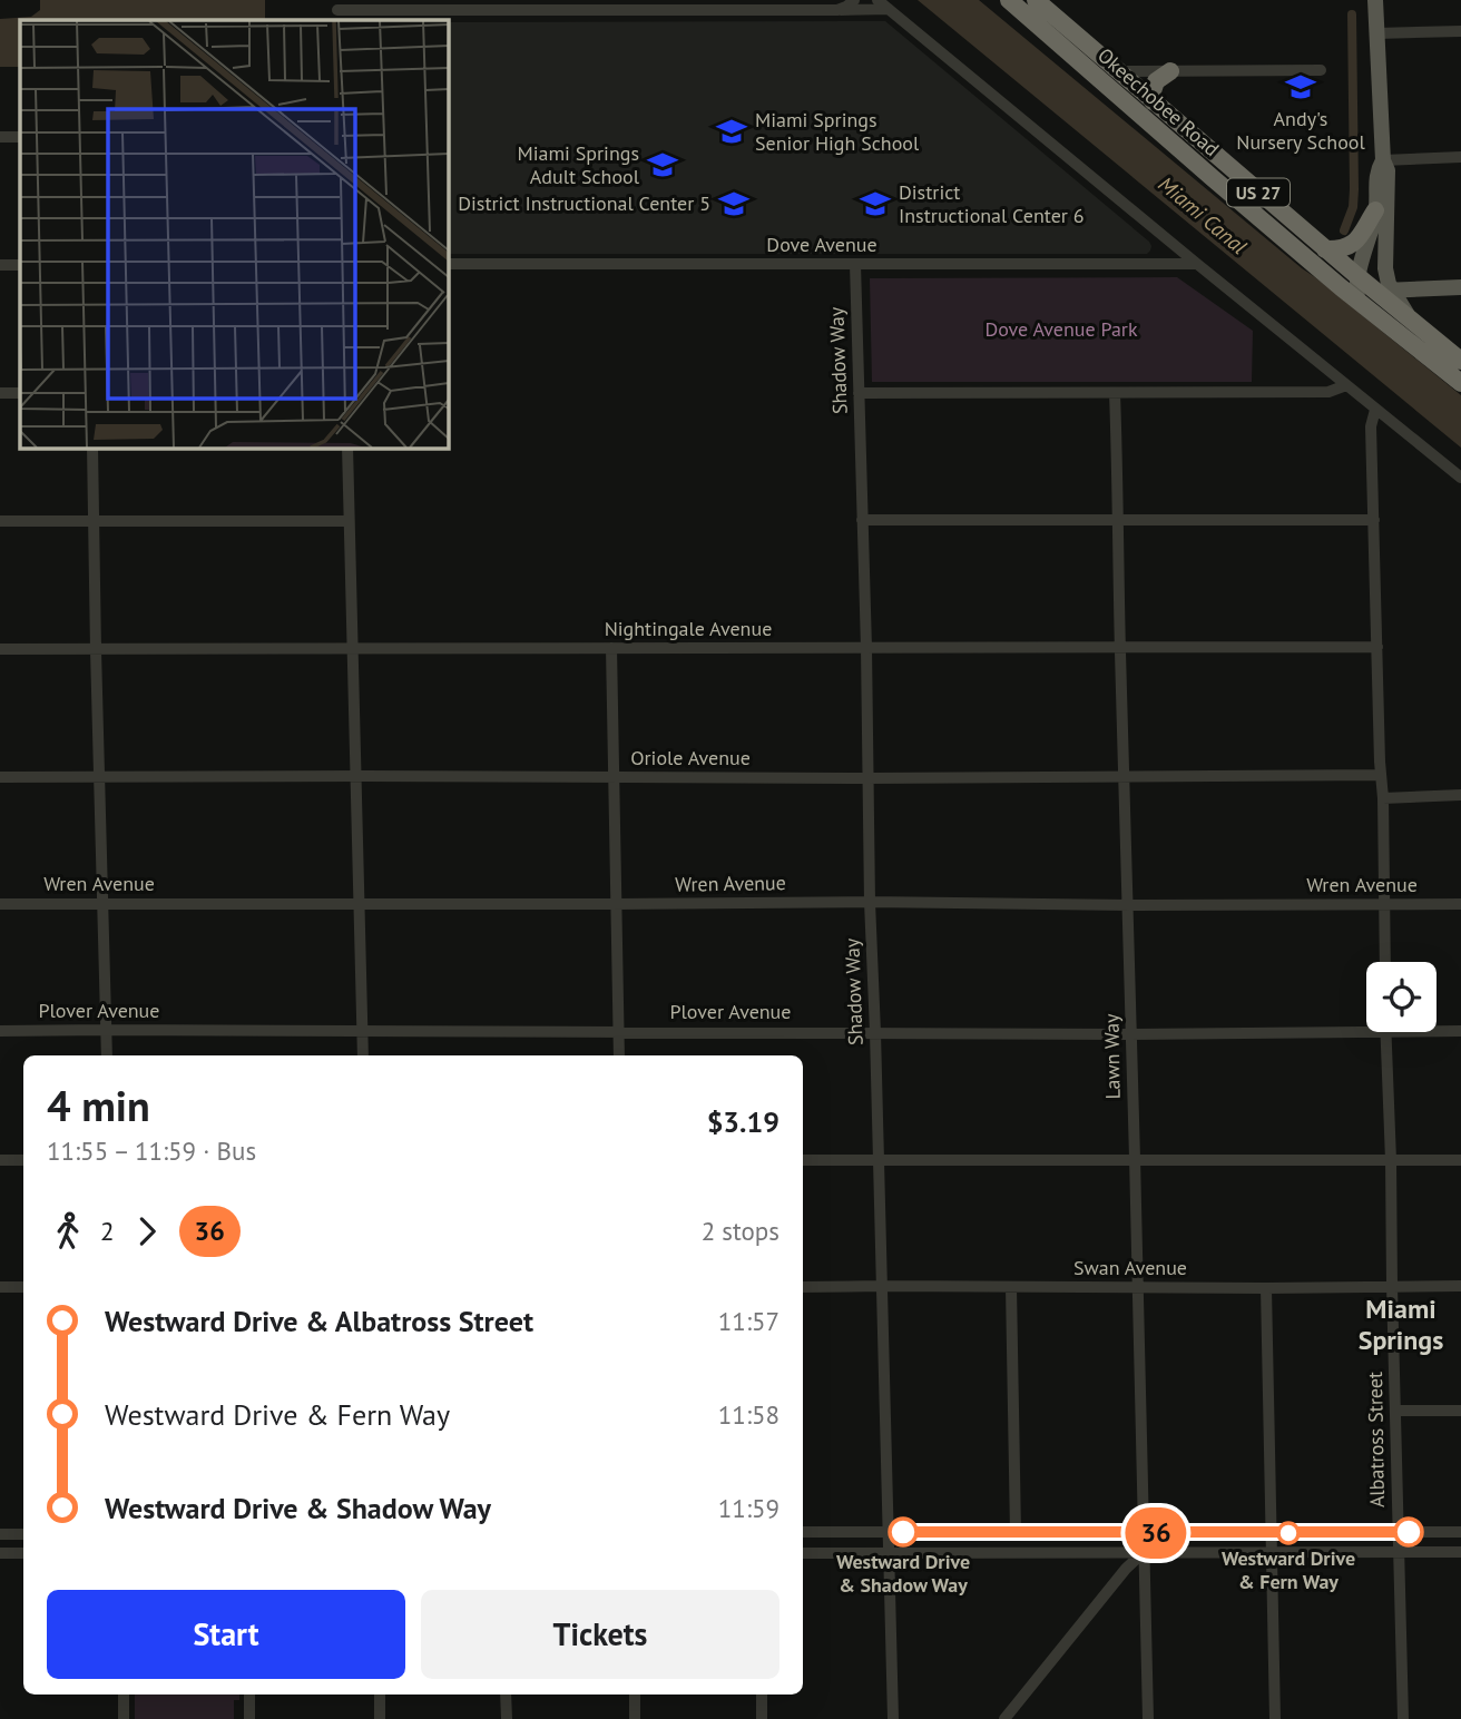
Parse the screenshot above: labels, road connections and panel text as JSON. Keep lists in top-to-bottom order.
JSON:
{
  "streets": {
    "highway": ["Okeechobee Road", "US 27"],
    "street": [
      "Dove Avenue",
      "Shadow Way",
      "Nightingale Avenue",
      "Oriole Avenue",
      "Wren Avenue",
      "Plover Avenue",
      "Lawn Way",
      "Swan Avenue",
      "Albatross Street"
    ]
  },
  "crossings": [
    ["Dove Avenue", "Shadow Way"],
    ["Shadow Way", "Nightingale Avenue"],
    ["Shadow Way", "Oriole Avenue"],
    ["Shadow Way", "Wren Avenue"],
    ["Shadow Way", "Plover Avenue"],
    ["Shadow Way", "Swan Avenue"],
    ["Nightingale Avenue", "Lawn Way"],
    ["Oriole Avenue", "Lawn Way"],
    ["Wren Avenue", "Lawn Way"],
    ["Plover Avenue", "Lawn Way"],
    ["Lawn Way", "Swan Avenue"],
    ["Swan Avenue", "Albatross Street"]
  ],
  "districts": ["Miami Springs"],
  "water": ["Miami Canal"],
  "parks": ["Dove Avenue Park"],
  "places": {
    "school or university": [
      "Andy's Nursery School",
      "Miami Springs Senior High School",
      "Miami Springs Adult School",
      "District Instructional Center 5",
      "District Instructional Center 6"
    ],
    "other": ["Westward Drive & Shadow Way", "Westward Drive & Fern Way"]
  },
  "lines": ["bus line 36"],
  "page": {
    "on_map": "36",
    "heading": ["4 min", "11:55 – 11:59 · Bus", "$3.19"],
    "legs": ["2", "36", "2 stops"],
    "list": [
      {
        "name": "Westward Drive & Albatross Street",
        "value": "11:57"
      },
      {
        "name": "Westward Drive & Fern Way",
        "value": "11:58"
      },
      {
        "name": "Westward Drive & Shadow Way",
        "value": "11:59"
      }
    ],
    "buttons": ["Start", "Tickets"]
  }
}
